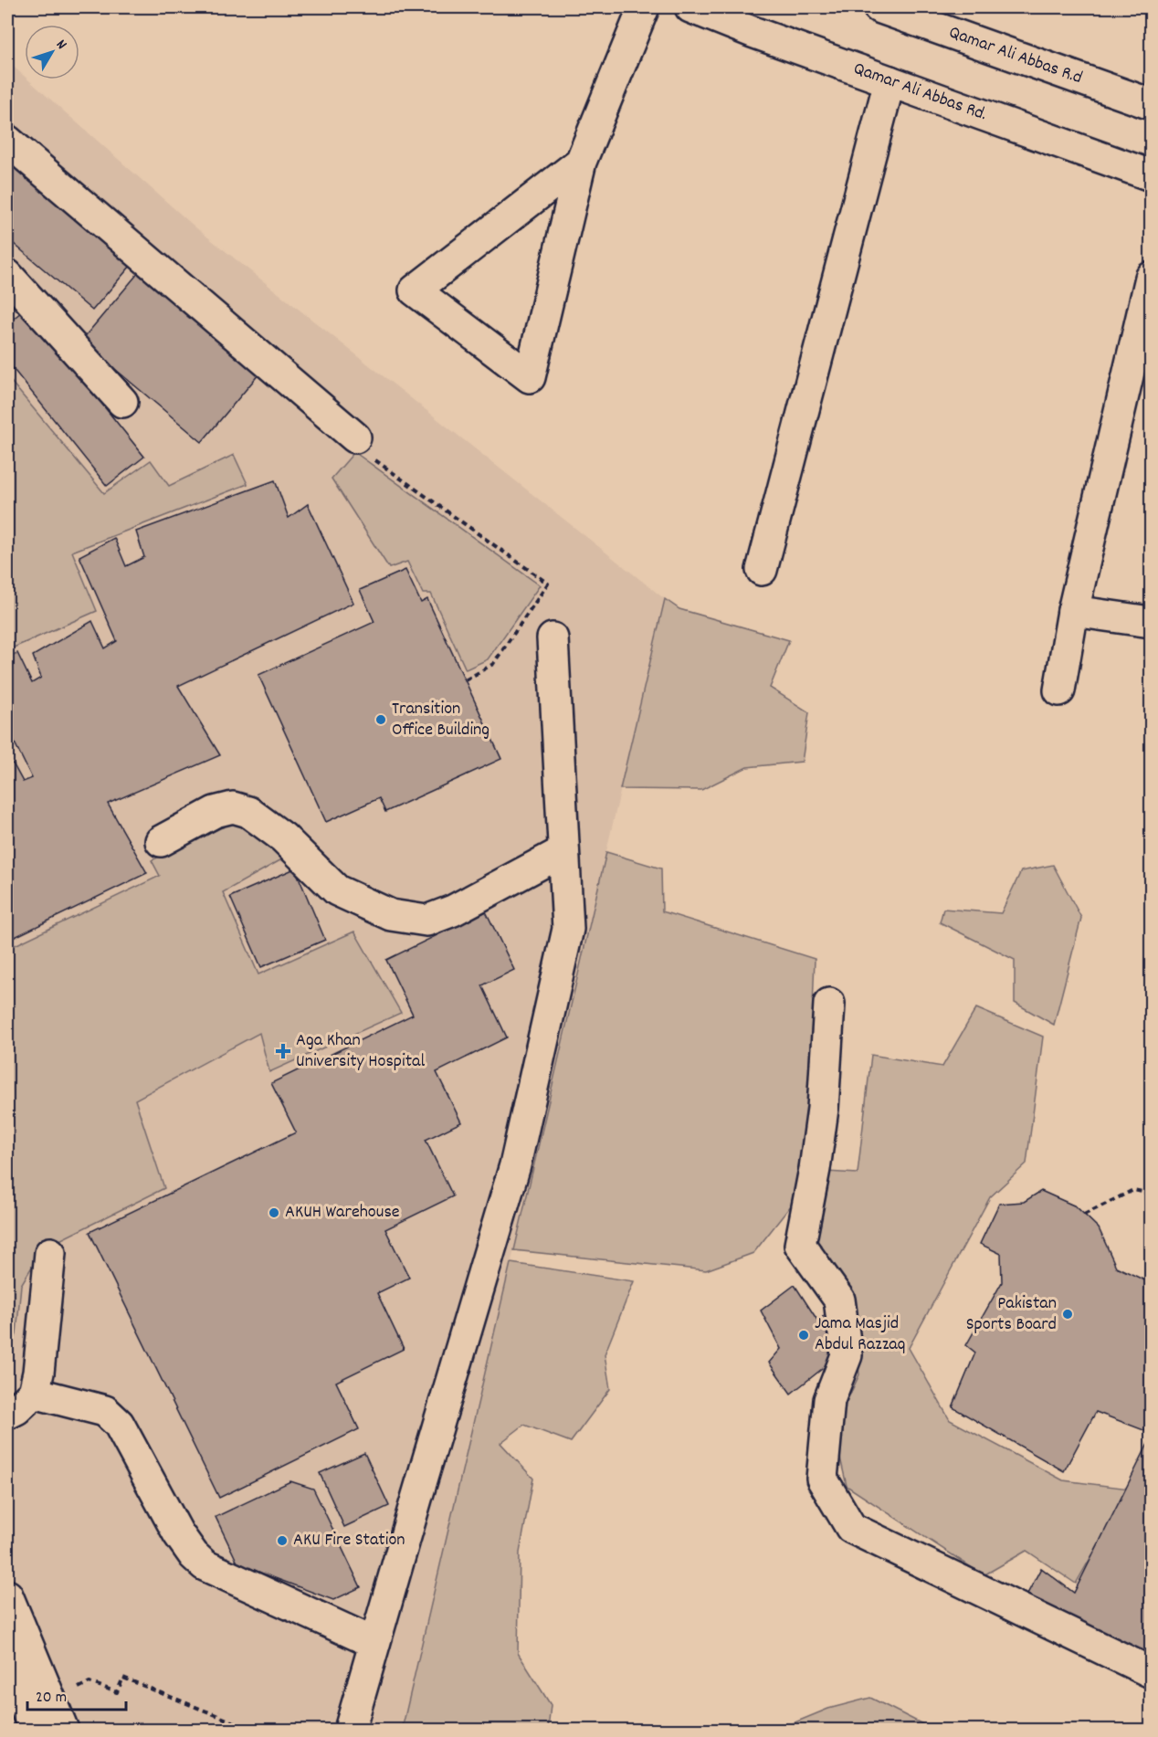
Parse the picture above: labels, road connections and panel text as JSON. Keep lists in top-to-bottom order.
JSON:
{
  "streets": {
    "street": ["Qamar Ali Abbas R.d", "Qamar Ali Abbas Rd."]
  },
  "places": {
    "other": [
      "Transition Office Building",
      "AKUH Warehouse",
      "Pakistan Sports Board",
      "Jama Masjid Abdul Razzaq",
      "AKU Fire Station"
    ],
    "health": ["Aga Khan University Hospital"]
  },
  "scale_bar": "20 m",
  "north": "top right"
}
